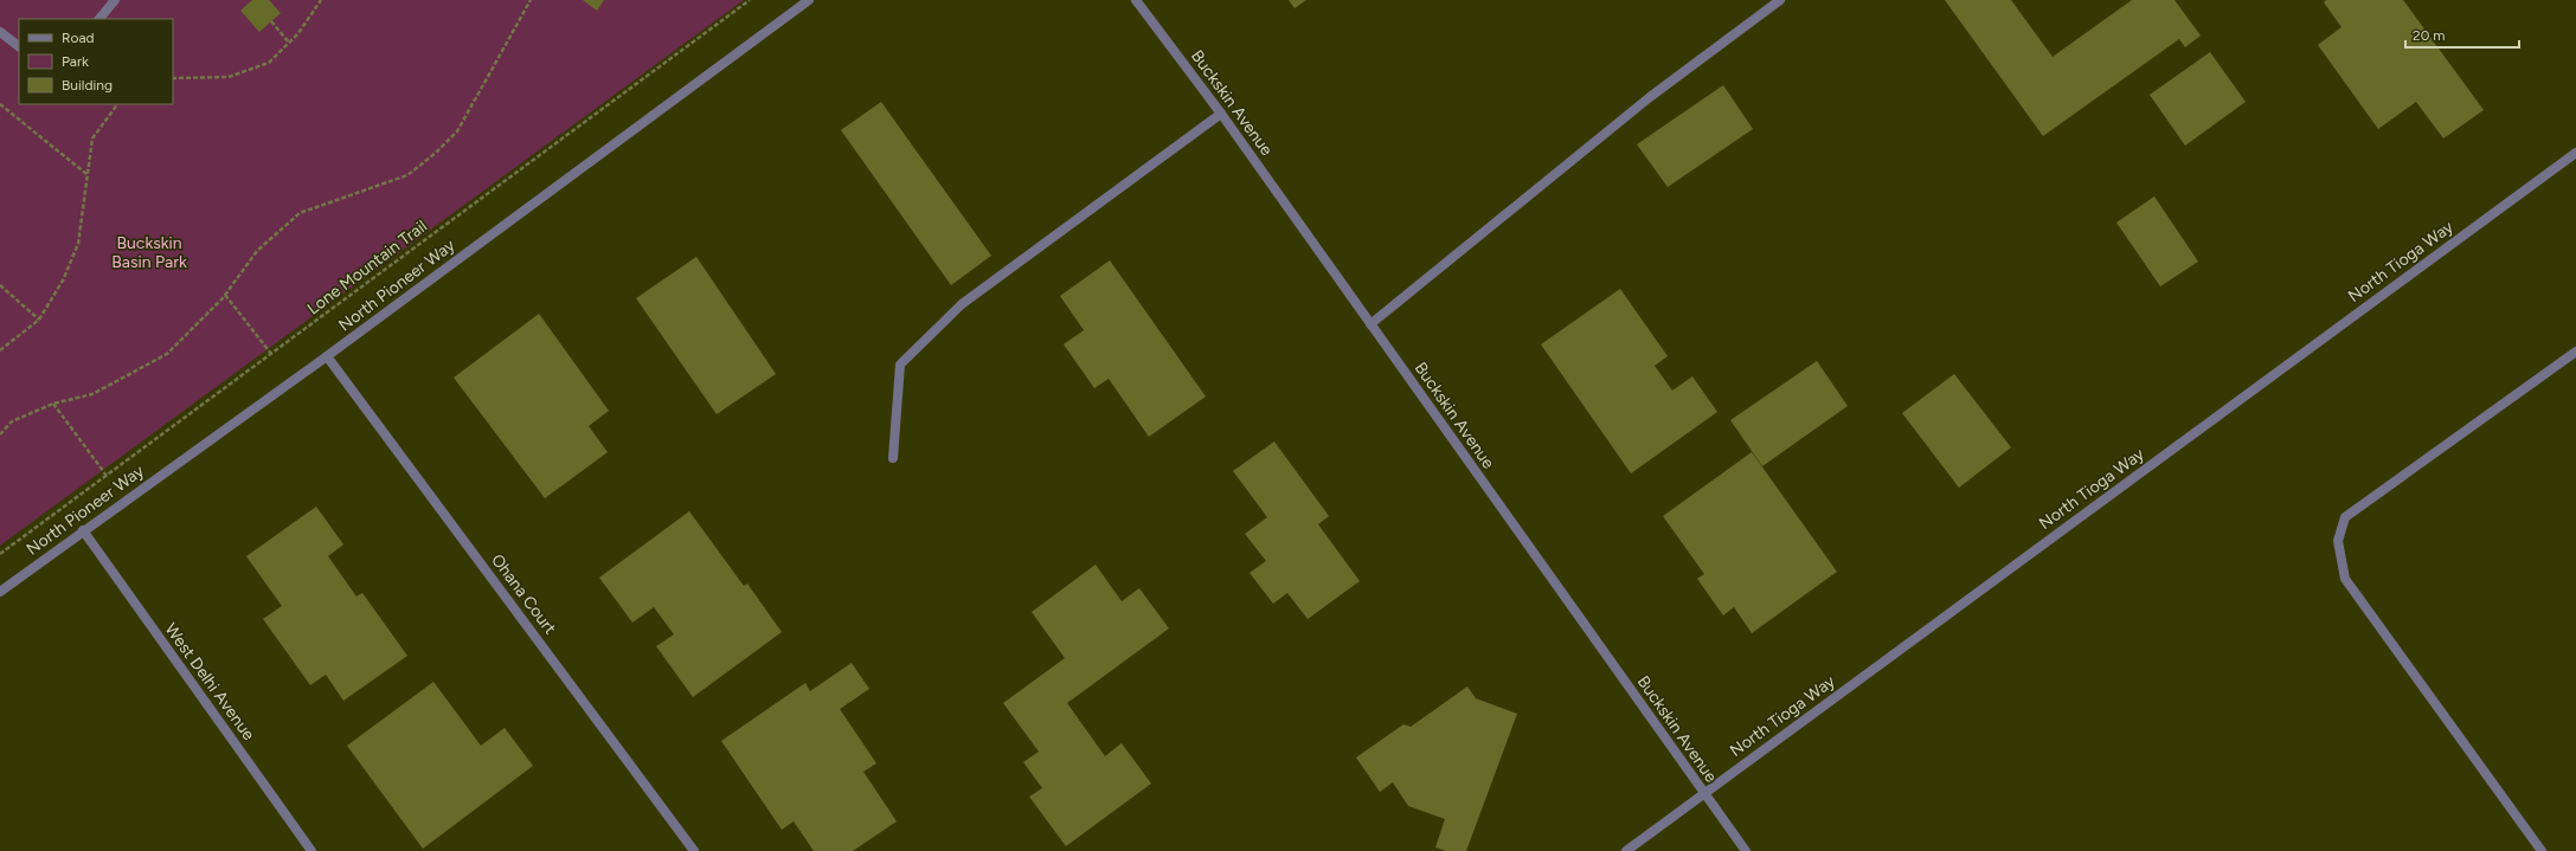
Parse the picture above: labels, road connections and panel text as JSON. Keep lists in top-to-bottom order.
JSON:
{
  "streets": {
    "street": [
      "Buckskin Avenue",
      "North Tioga Way",
      "North Pioneer Way",
      "Ohana Court",
      "West Delhi Avenue"
    ],
    "path": ["Lone Mountain Trail"]
  },
  "crossings": [
    ["Buckskin Avenue", "North Tioga Way"],
    ["North Pioneer Way", "Ohana Court"],
    ["North Pioneer Way", "West Delhi Avenue"]
  ],
  "parks": ["Buckskin Basin Park"],
  "legend": ["Road", "Park", "Building"],
  "scale_bar": "20 m"
}
